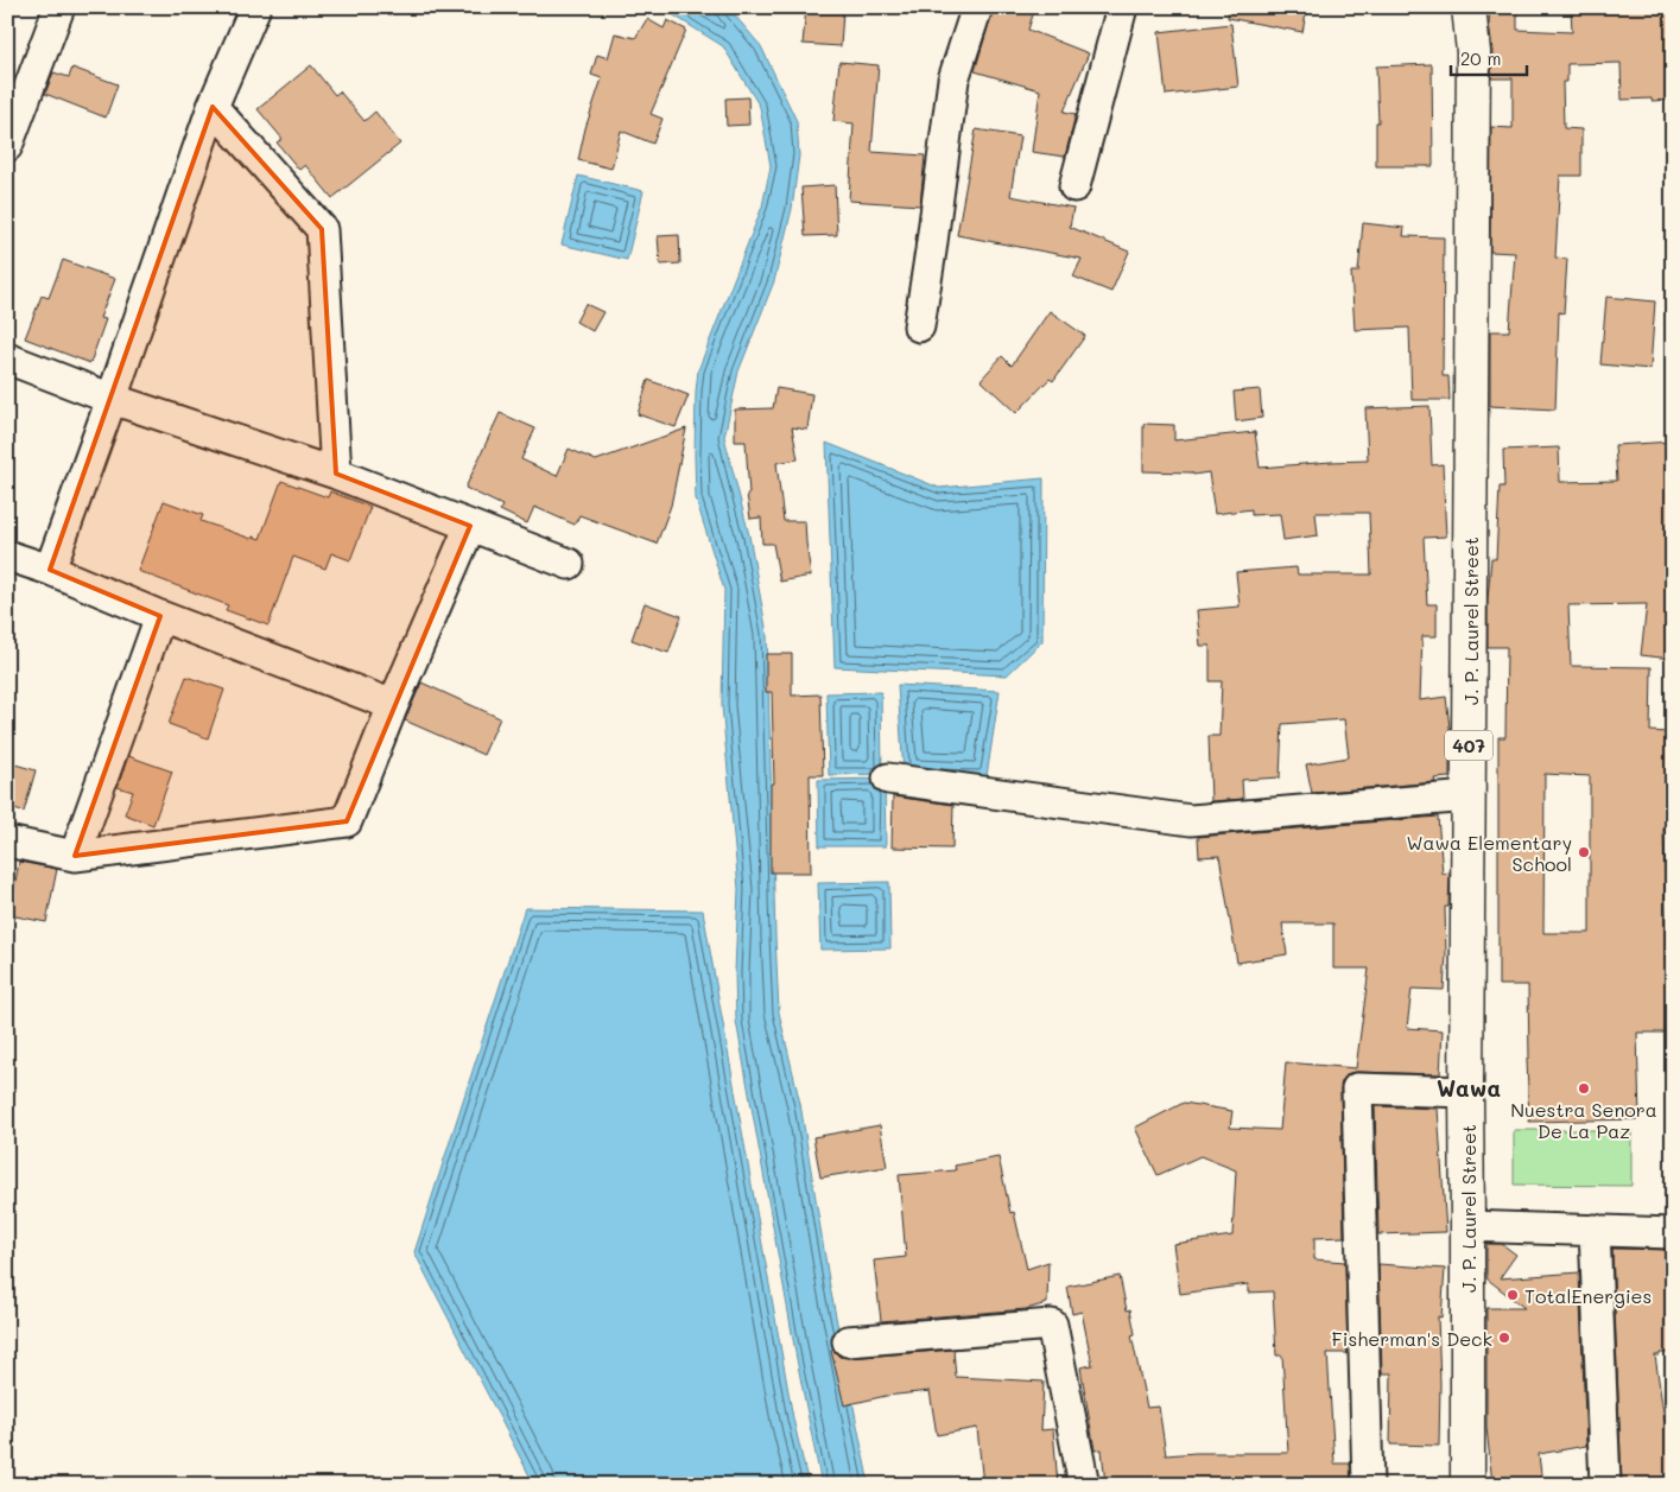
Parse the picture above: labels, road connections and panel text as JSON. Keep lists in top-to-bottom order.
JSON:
{
  "streets": {
    "main road": ["J. P. Laurel Street", "407"]
  },
  "districts": ["Wawa"],
  "places": [
    "Wawa Elementary School",
    "Nuestra Senora De La Paz",
    "TotalEnergies",
    "Fisherman's Deck"
  ],
  "scale_bar": "20 m"
}
